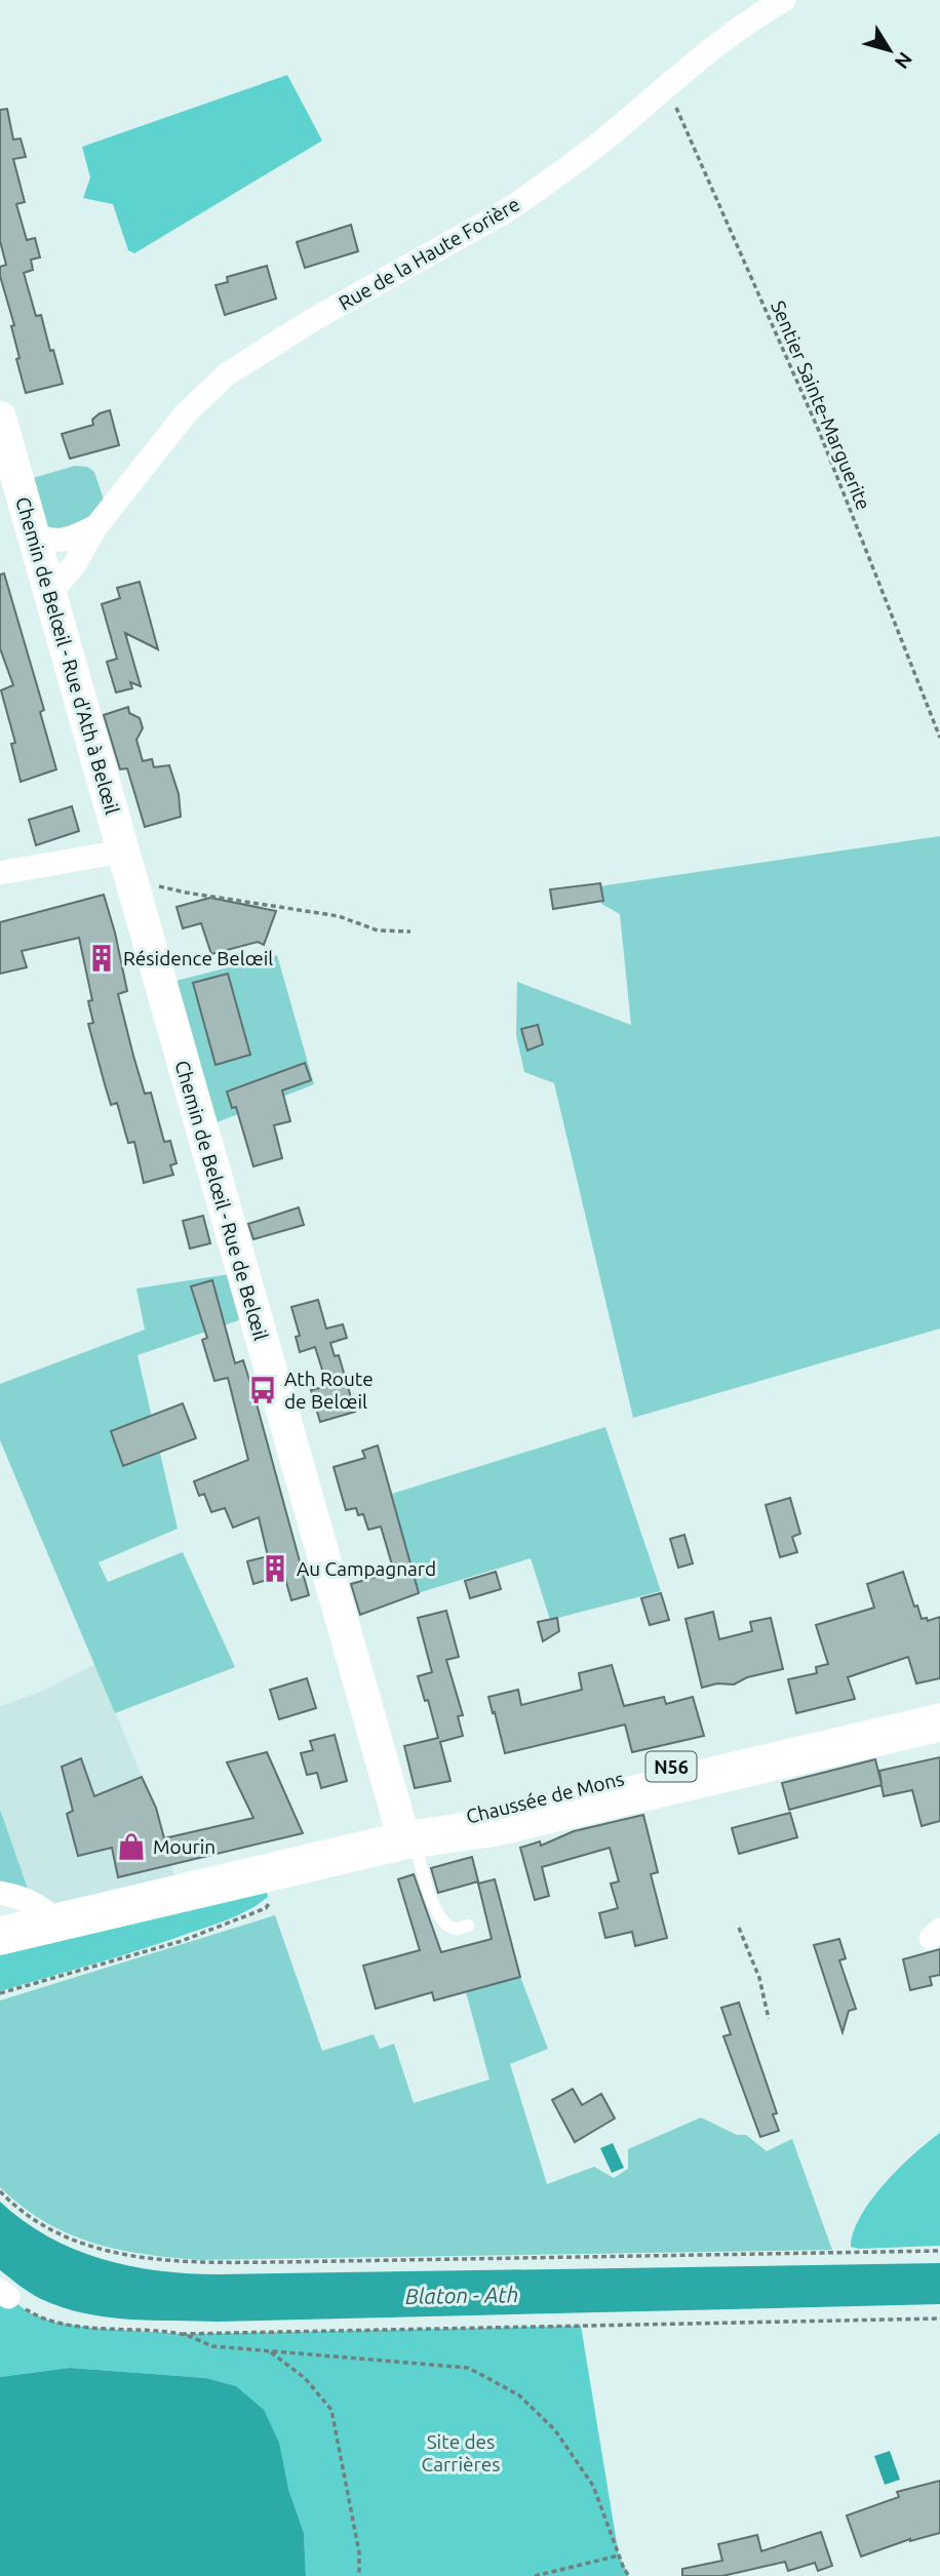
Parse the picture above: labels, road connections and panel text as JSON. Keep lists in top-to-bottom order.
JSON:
{
  "streets": {
    "main road": ["N56", "Chaussée de Mons"],
    "street": ["Rue de la Haute Forière", "Chemin de Belœil - Rue d'Ath à Belœil", "Chemin de Belœil - Rue de Belœil"],
    "path": ["Sentier Sainte-Marguerite"]
  },
  "crossings": [
    ["Rue de la Haute Forière", "Sentier Sainte-Marguerite"],
    ["Rue de la Haute Forière", "Chemin de Belœil - Rue d'Ath à Belœil"],
    ["Chemin de Belœil - Rue d'Ath à Belœil", "Chemin de Belœil - Rue de Belœil"],
    ["Chemin de Belœil - Rue de Belœil", "Chaussée de Mons"]
  ],
  "water": ["Blaton - Ath"],
  "parks": ["Site des Carrières"],
  "places": {
    "building": ["Résidence Belœil", "Au Campagnard"],
    "bus stop": ["Ath Route de Belœil"],
    "shop": ["Mourin"]
  },
  "north": "bottom right"
}
